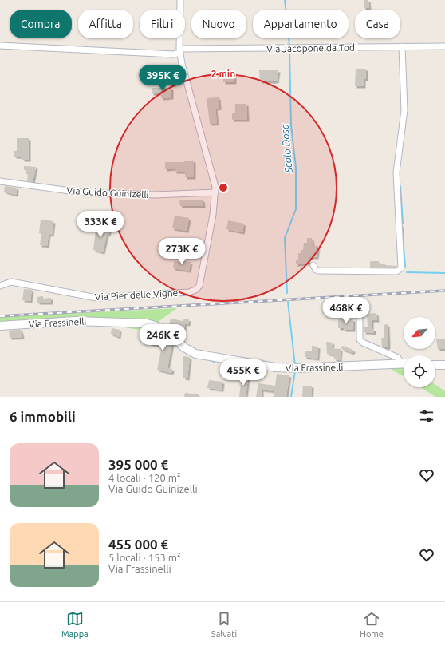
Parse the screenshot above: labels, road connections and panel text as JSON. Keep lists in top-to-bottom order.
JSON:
{
  "streets": {
    "street": [
      "Via Jacopone da Todi",
      "Via Guido Guinizelli",
      "Via Pier delle Vigne",
      "Via Frassinelli"
    ]
  },
  "crossings": [
    ["Via Guido Guinizelli", "Via Pier delle Vigne"]
  ],
  "water": ["Scolo Dosa"],
  "north": "bottom left",
  "page": {
    "chip": [
      "Compra",
      "Affitta",
      "Filtri",
      "Nuovo",
      "Appartamento",
      "Casa"
    ],
    "price": [
      "395K €",
      "333K €",
      "273K €",
      "468K €",
      "246K €",
      "455K €"
    ],
    "heading": "6 immobili",
    "list": [
      {
        "name": "395 000 €",
        "note": "4 locali · 120 m² · Via Guido Guinizelli"
      },
      {
        "name": "455 000 €",
        "note": "5 locali · 153 m² · Via Frassinelli"
      }
    ],
    "tabs": ["Mappa", "Salvati", "Home"]
  },
  "rings": ["2 min"]
}
